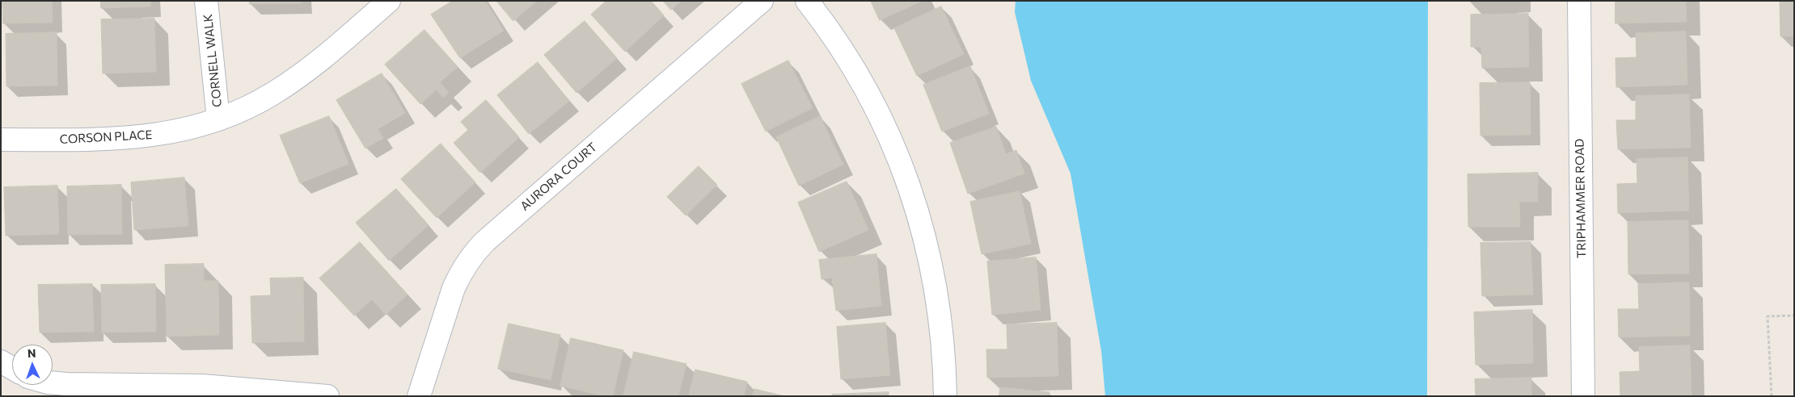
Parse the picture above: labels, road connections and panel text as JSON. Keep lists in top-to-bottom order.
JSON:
{
  "streets": {
    "street": [
      "CORNELL WALK",
      "CORSON PLACE",
      "AURORA COURT",
      "TRIPHAMMER ROAD"
    ]
  },
  "crossings": [
    ["CORNELL WALK", "CORSON PLACE"]
  ],
  "north": "top"
}
